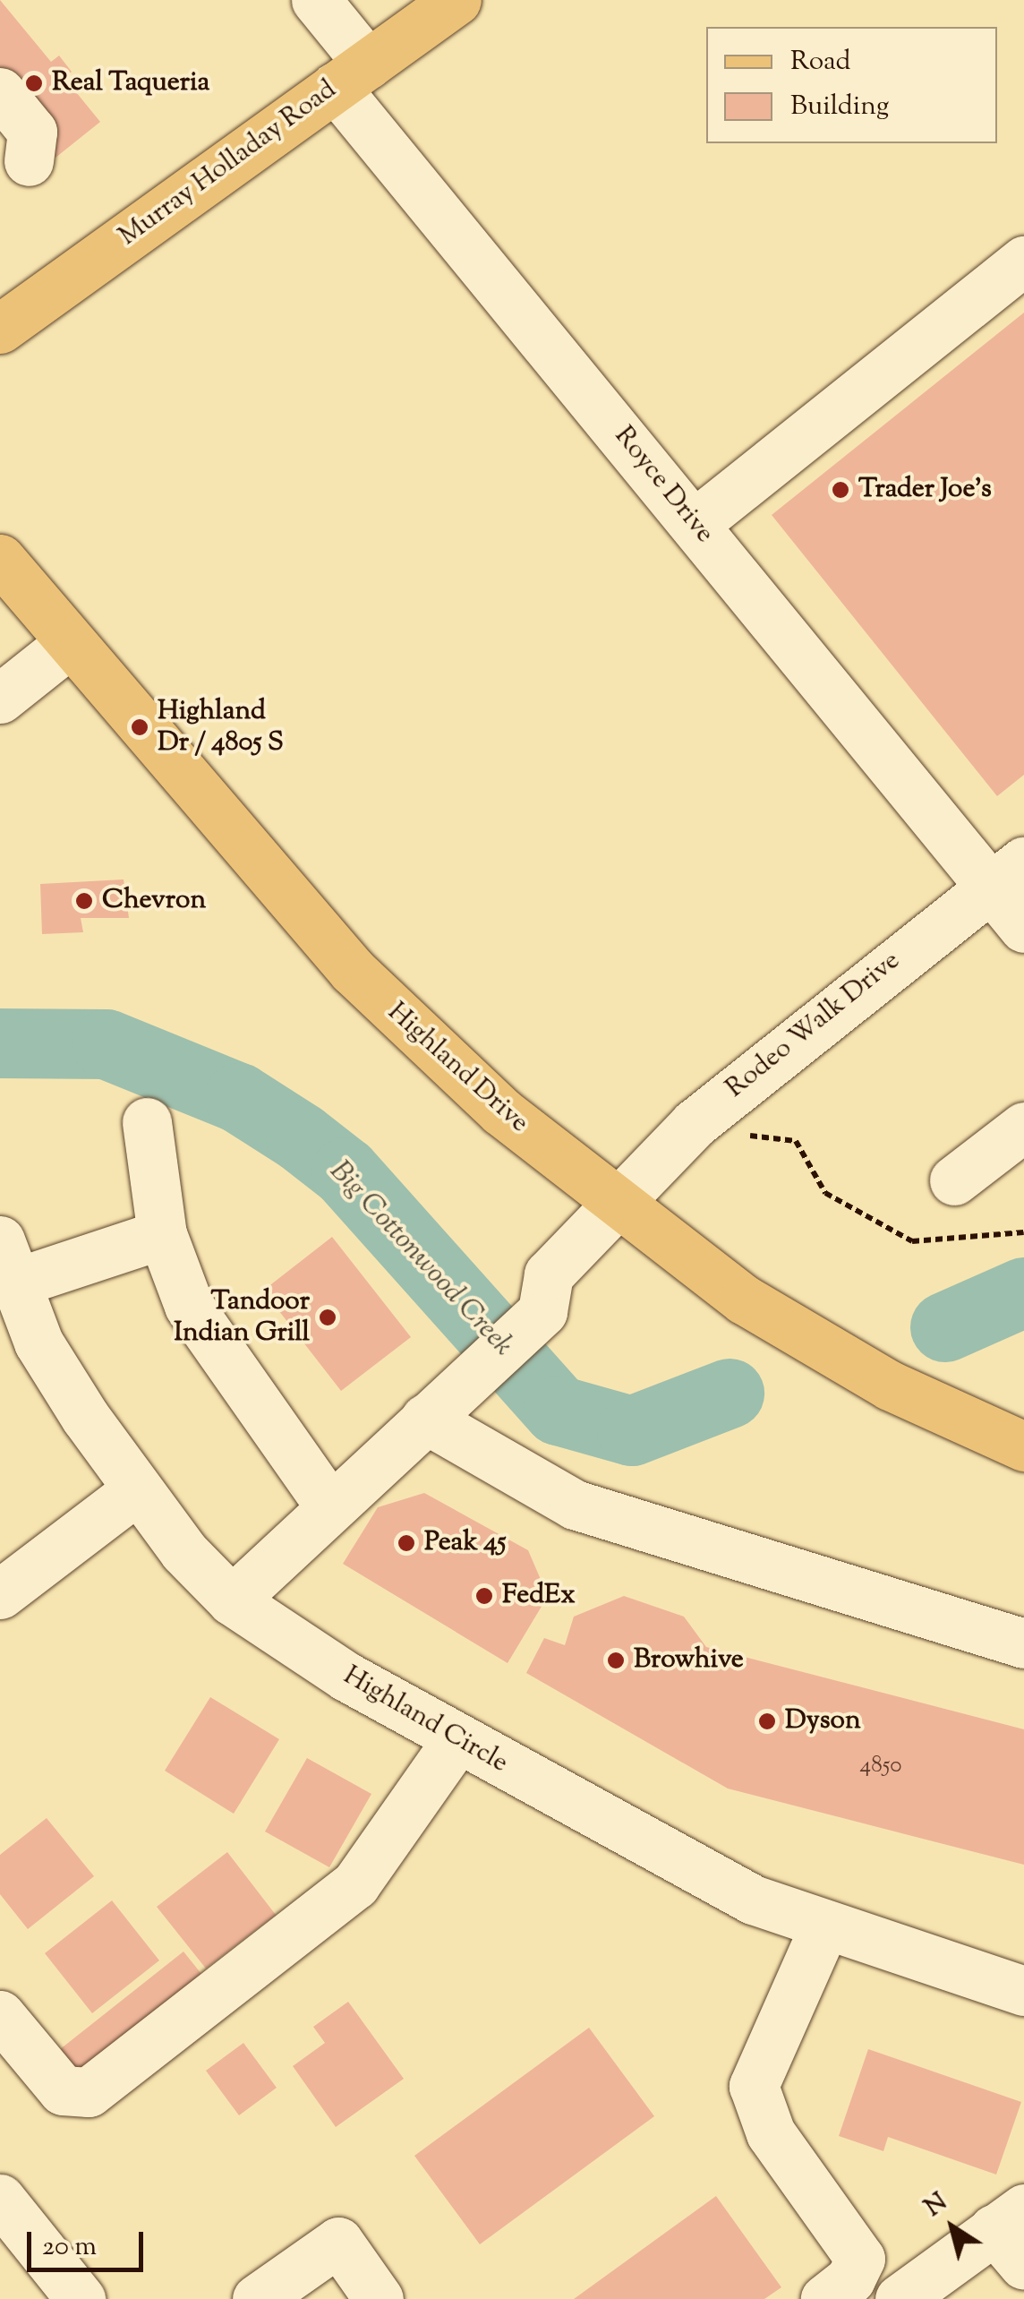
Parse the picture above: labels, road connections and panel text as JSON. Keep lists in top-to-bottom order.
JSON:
{
  "streets": {
    "main road": ["Murray Holladay Road", "Highland Drive"],
    "street": ["Royce Drive", "Rodeo Walk Drive", "Highland Circle"]
  },
  "crossings": [
    ["Murray Holladay Road", "Royce Drive"],
    ["Royce Drive", "Rodeo Walk Drive"],
    ["Rodeo Walk Drive", "Highland Drive"]
  ],
  "water": ["Big Cottonwood Creek"],
  "places": [
    "Real Taqueria",
    "Trader Joe's",
    "Highland Dr / 4805 S",
    "Chevron",
    "Tandoor Indian Grill",
    "Peak 45",
    "FedEx",
    "Browhive",
    "Dyson"
  ],
  "house_numbers": ["4850"],
  "legend": ["Road", "Building"],
  "scale_bar": "20 m",
  "north": "top left"
}
